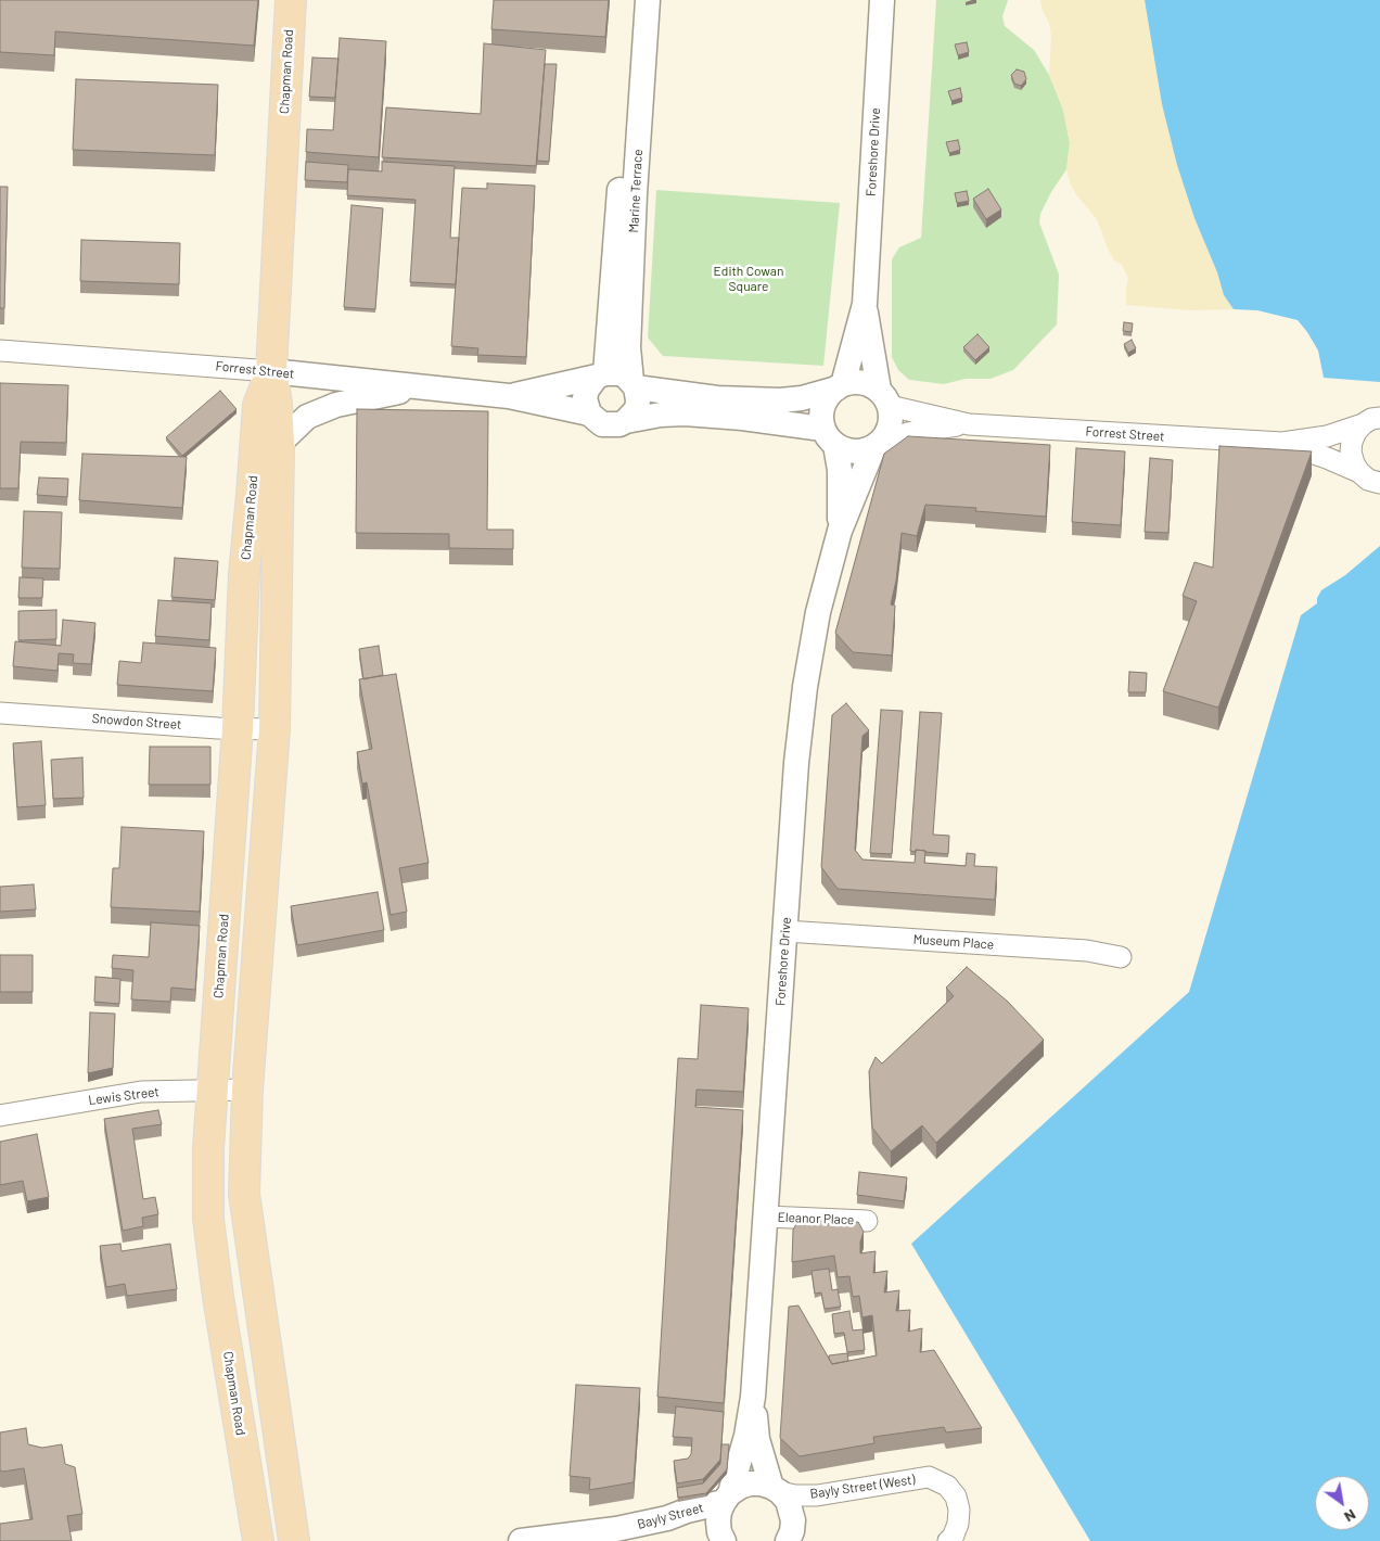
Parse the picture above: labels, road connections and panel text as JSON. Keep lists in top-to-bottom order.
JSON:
{
  "streets": {
    "main road": ["Chapman Road"],
    "street": [
      "Foreshore Drive",
      "Marine Terrace",
      "Forrest Street",
      "Snowdon Street",
      "Museum Place",
      "Lewis Street",
      "Eleanor Place",
      "Bayly Street (West)",
      "Bayly Street"
    ]
  },
  "crossings": [
    ["Chapman Road", "Forrest Street"],
    ["Chapman Road", "Snowdon Street"],
    ["Chapman Road", "Lewis Street"],
    ["Foreshore Drive", "Forrest Street"],
    ["Foreshore Drive", "Museum Place"],
    ["Foreshore Drive", "Eleanor Place"],
    ["Foreshore Drive", "Bayly Street (West)"],
    ["Foreshore Drive", "Bayly Street"],
    ["Marine Terrace", "Forrest Street"],
    ["Bayly Street (West)", "Bayly Street"]
  ],
  "parks": ["Edith Cowan Square"],
  "north": "bottom right"
}
